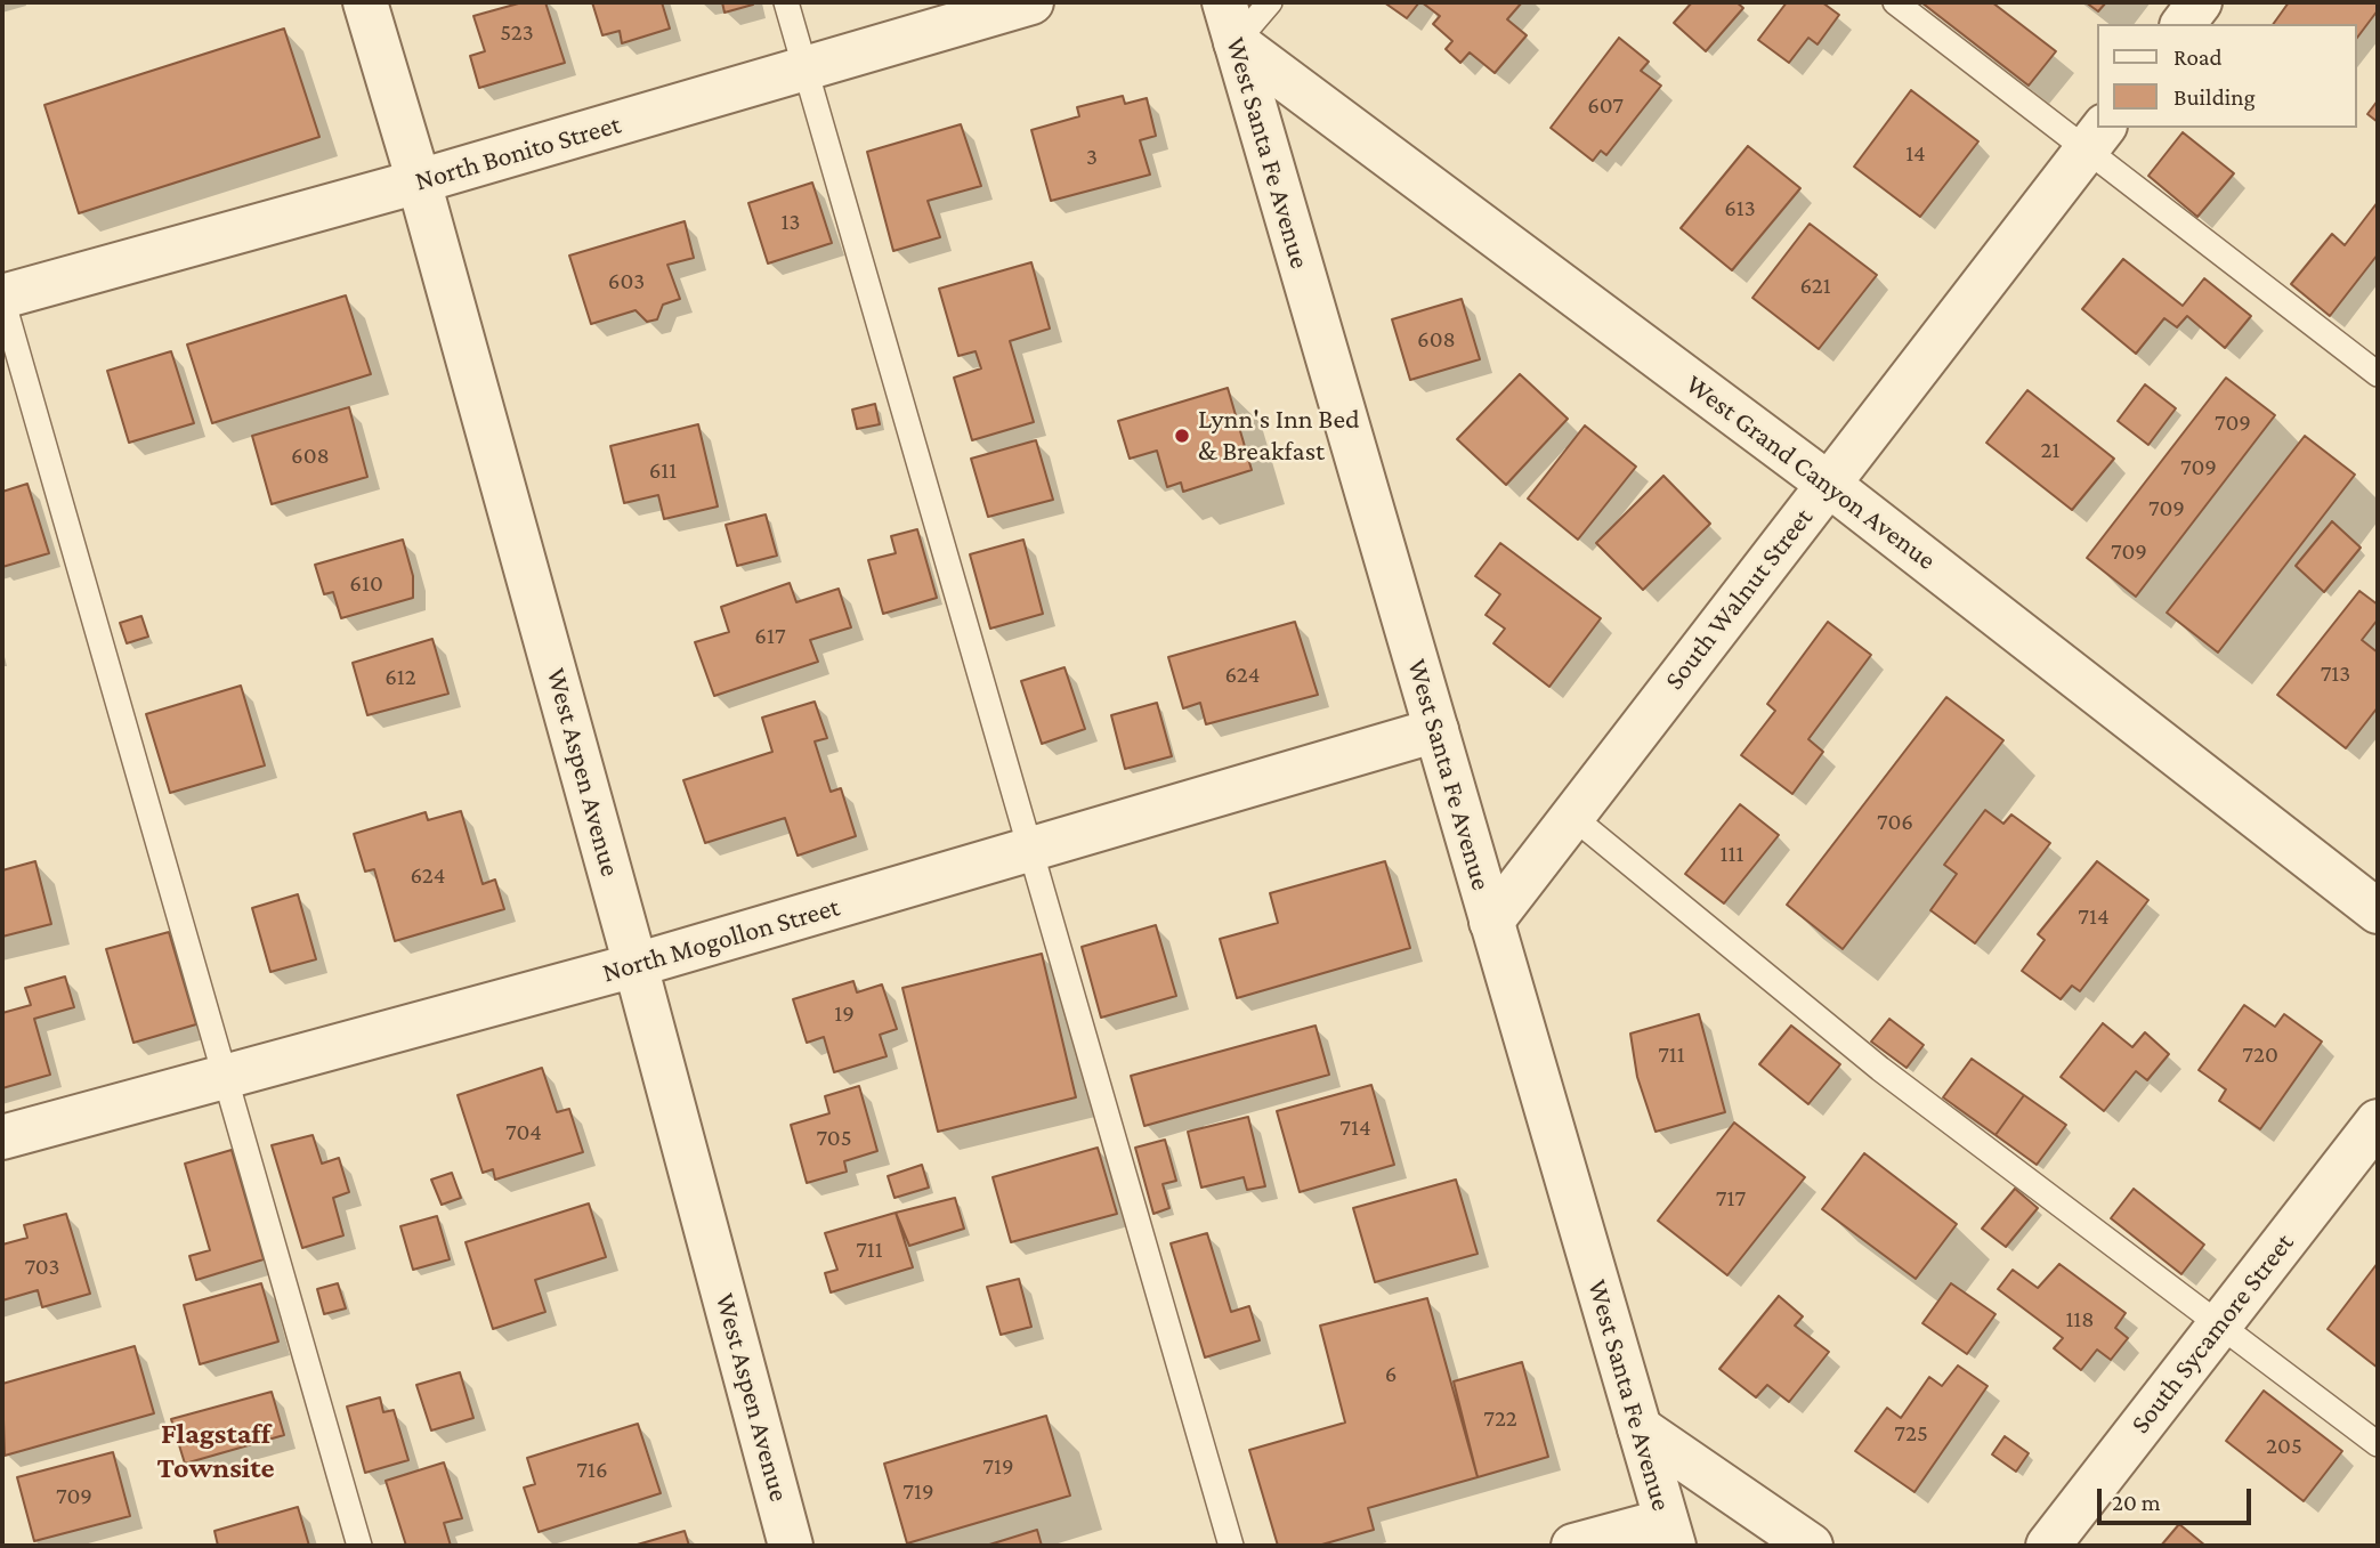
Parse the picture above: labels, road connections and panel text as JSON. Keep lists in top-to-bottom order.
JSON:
{
  "streets": {
    "street": [
      "North Bonito Street",
      "West Santa Fe Avenue",
      "West Grand Canyon Avenue",
      "South Walnut Street",
      "West Aspen Avenue",
      "North Mogollon Street",
      "South Sycamore Street"
    ]
  },
  "crossings": [
    ["North Bonito Street", "West Aspen Avenue"],
    ["West Santa Fe Avenue", "West Grand Canyon Avenue"],
    ["West Santa Fe Avenue", "South Walnut Street"],
    ["West Santa Fe Avenue", "North Mogollon Street"],
    ["West Grand Canyon Avenue", "South Walnut Street"],
    ["West Aspen Avenue", "North Mogollon Street"]
  ],
  "districts": ["Flagstaff Townsite"],
  "places": ["Lynn's Inn Bed & Breakfast"],
  "house_numbers": [
    "523",
    "607",
    "14",
    "3",
    "613",
    "13",
    "603",
    "621",
    "608",
    "709",
    "21",
    "608",
    "709",
    "611",
    "709",
    "709",
    "610",
    "617",
    "713",
    "624",
    "612",
    "706",
    "111",
    "624",
    "714",
    "19",
    "711",
    "720",
    "714",
    "704",
    "705",
    "717",
    "711",
    "703",
    "118",
    "6",
    "722",
    "725",
    "205",
    "719",
    "716",
    "719",
    "709"
  ],
  "legend": ["Road", "Building"],
  "scale_bar": "20 m"
}
